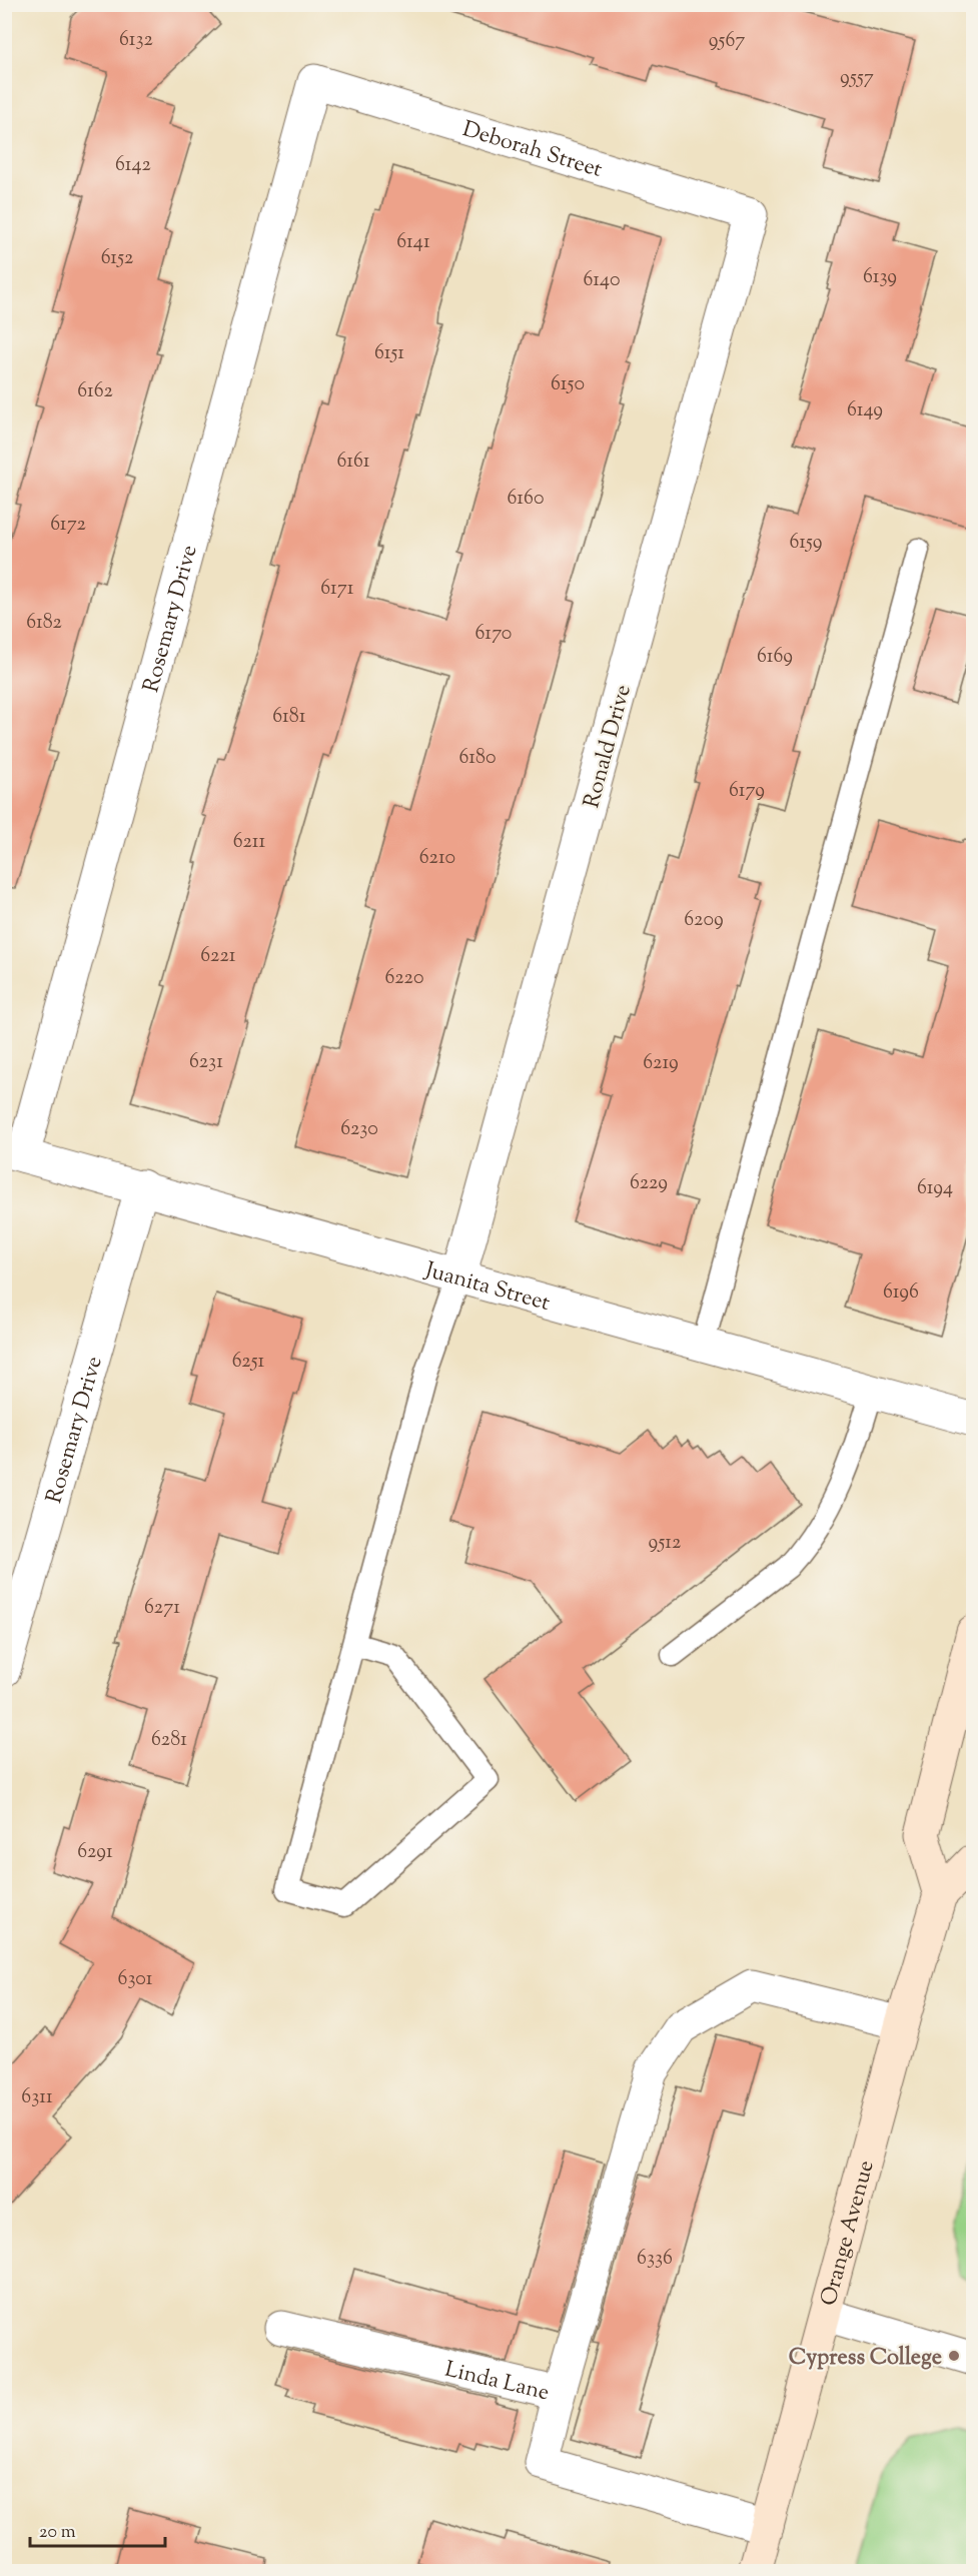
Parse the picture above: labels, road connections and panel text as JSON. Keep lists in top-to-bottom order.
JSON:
{
  "streets": {
    "main road": ["Orange Avenue"],
    "street": [
      "Deborah Street",
      "Rosemary Drive",
      "Ronald Drive",
      "Juanita Street",
      "Linda Lane"
    ]
  },
  "crossings": [
    ["Deborah Street", "Rosemary Drive"],
    ["Deborah Street", "Ronald Drive"],
    ["Rosemary Drive", "Juanita Street"],
    ["Ronald Drive", "Juanita Street"],
    ["Orange Avenue", "Linda Lane"]
  ],
  "places": ["Cypress College"],
  "house_numbers": [
    "6132",
    "9567",
    "9557",
    "6142",
    "6141",
    "6152",
    "6139",
    "6140",
    "6151",
    "6150",
    "6162",
    "6149",
    "6161",
    "6160",
    "6172",
    "6159",
    "6171",
    "6182",
    "6170",
    "6169",
    "6181",
    "6180",
    "6179",
    "6211",
    "6210",
    "6209",
    "6221",
    "6220",
    "6231",
    "6219",
    "6230",
    "6229",
    "6194",
    "6196",
    "6251",
    "9512",
    "6271",
    "6281",
    "6291",
    "6301",
    "6311",
    "6336"
  ],
  "scale_bar": "20 m"
}
